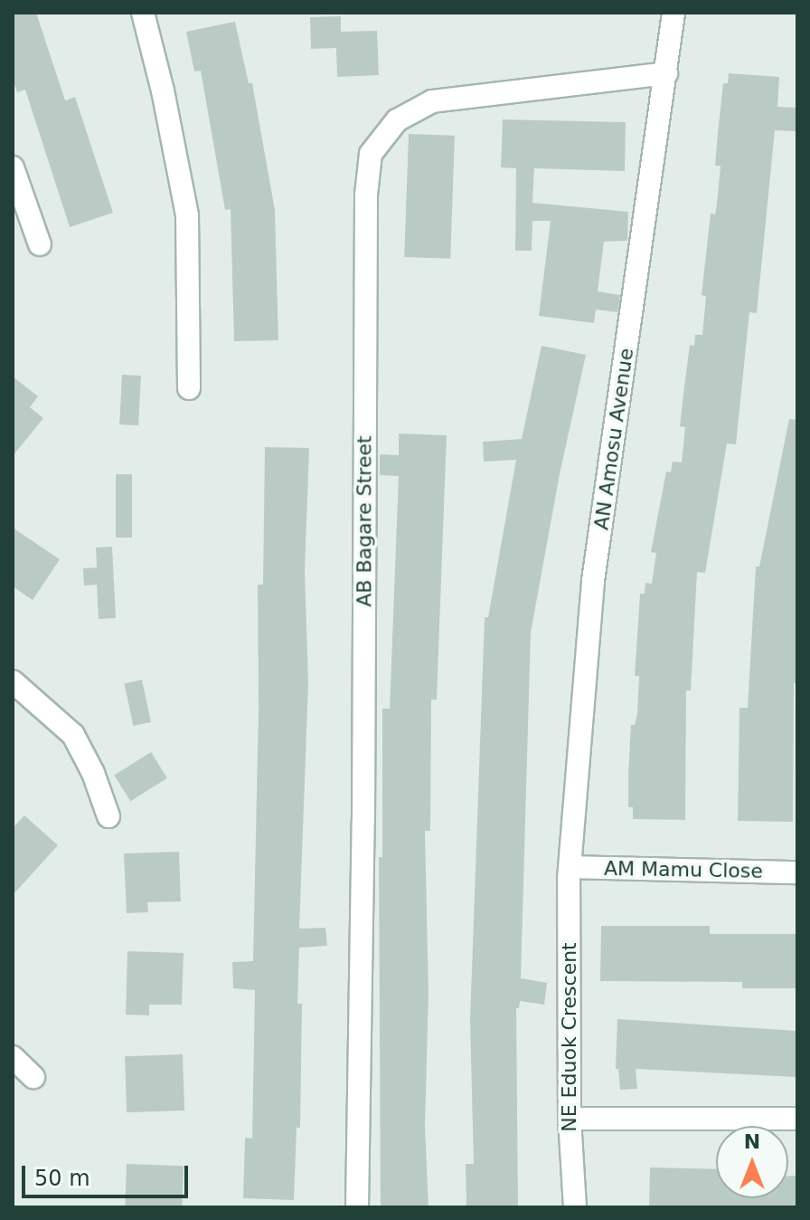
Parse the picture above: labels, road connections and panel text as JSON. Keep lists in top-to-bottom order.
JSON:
{
  "streets": {
    "street": [
      "AN Amosu Avenue",
      "AB Bagare Street",
      "AM Mamu Close",
      "NE Eduok Crescent"
    ]
  },
  "crossings": [
    ["AN Amosu Avenue", "AB Bagare Street"],
    ["AN Amosu Avenue", "AM Mamu Close"],
    ["AN Amosu Avenue", "NE Eduok Crescent"],
    ["AM Mamu Close", "NE Eduok Crescent"]
  ],
  "scale_bar": "50 m",
  "north": "top"
}
